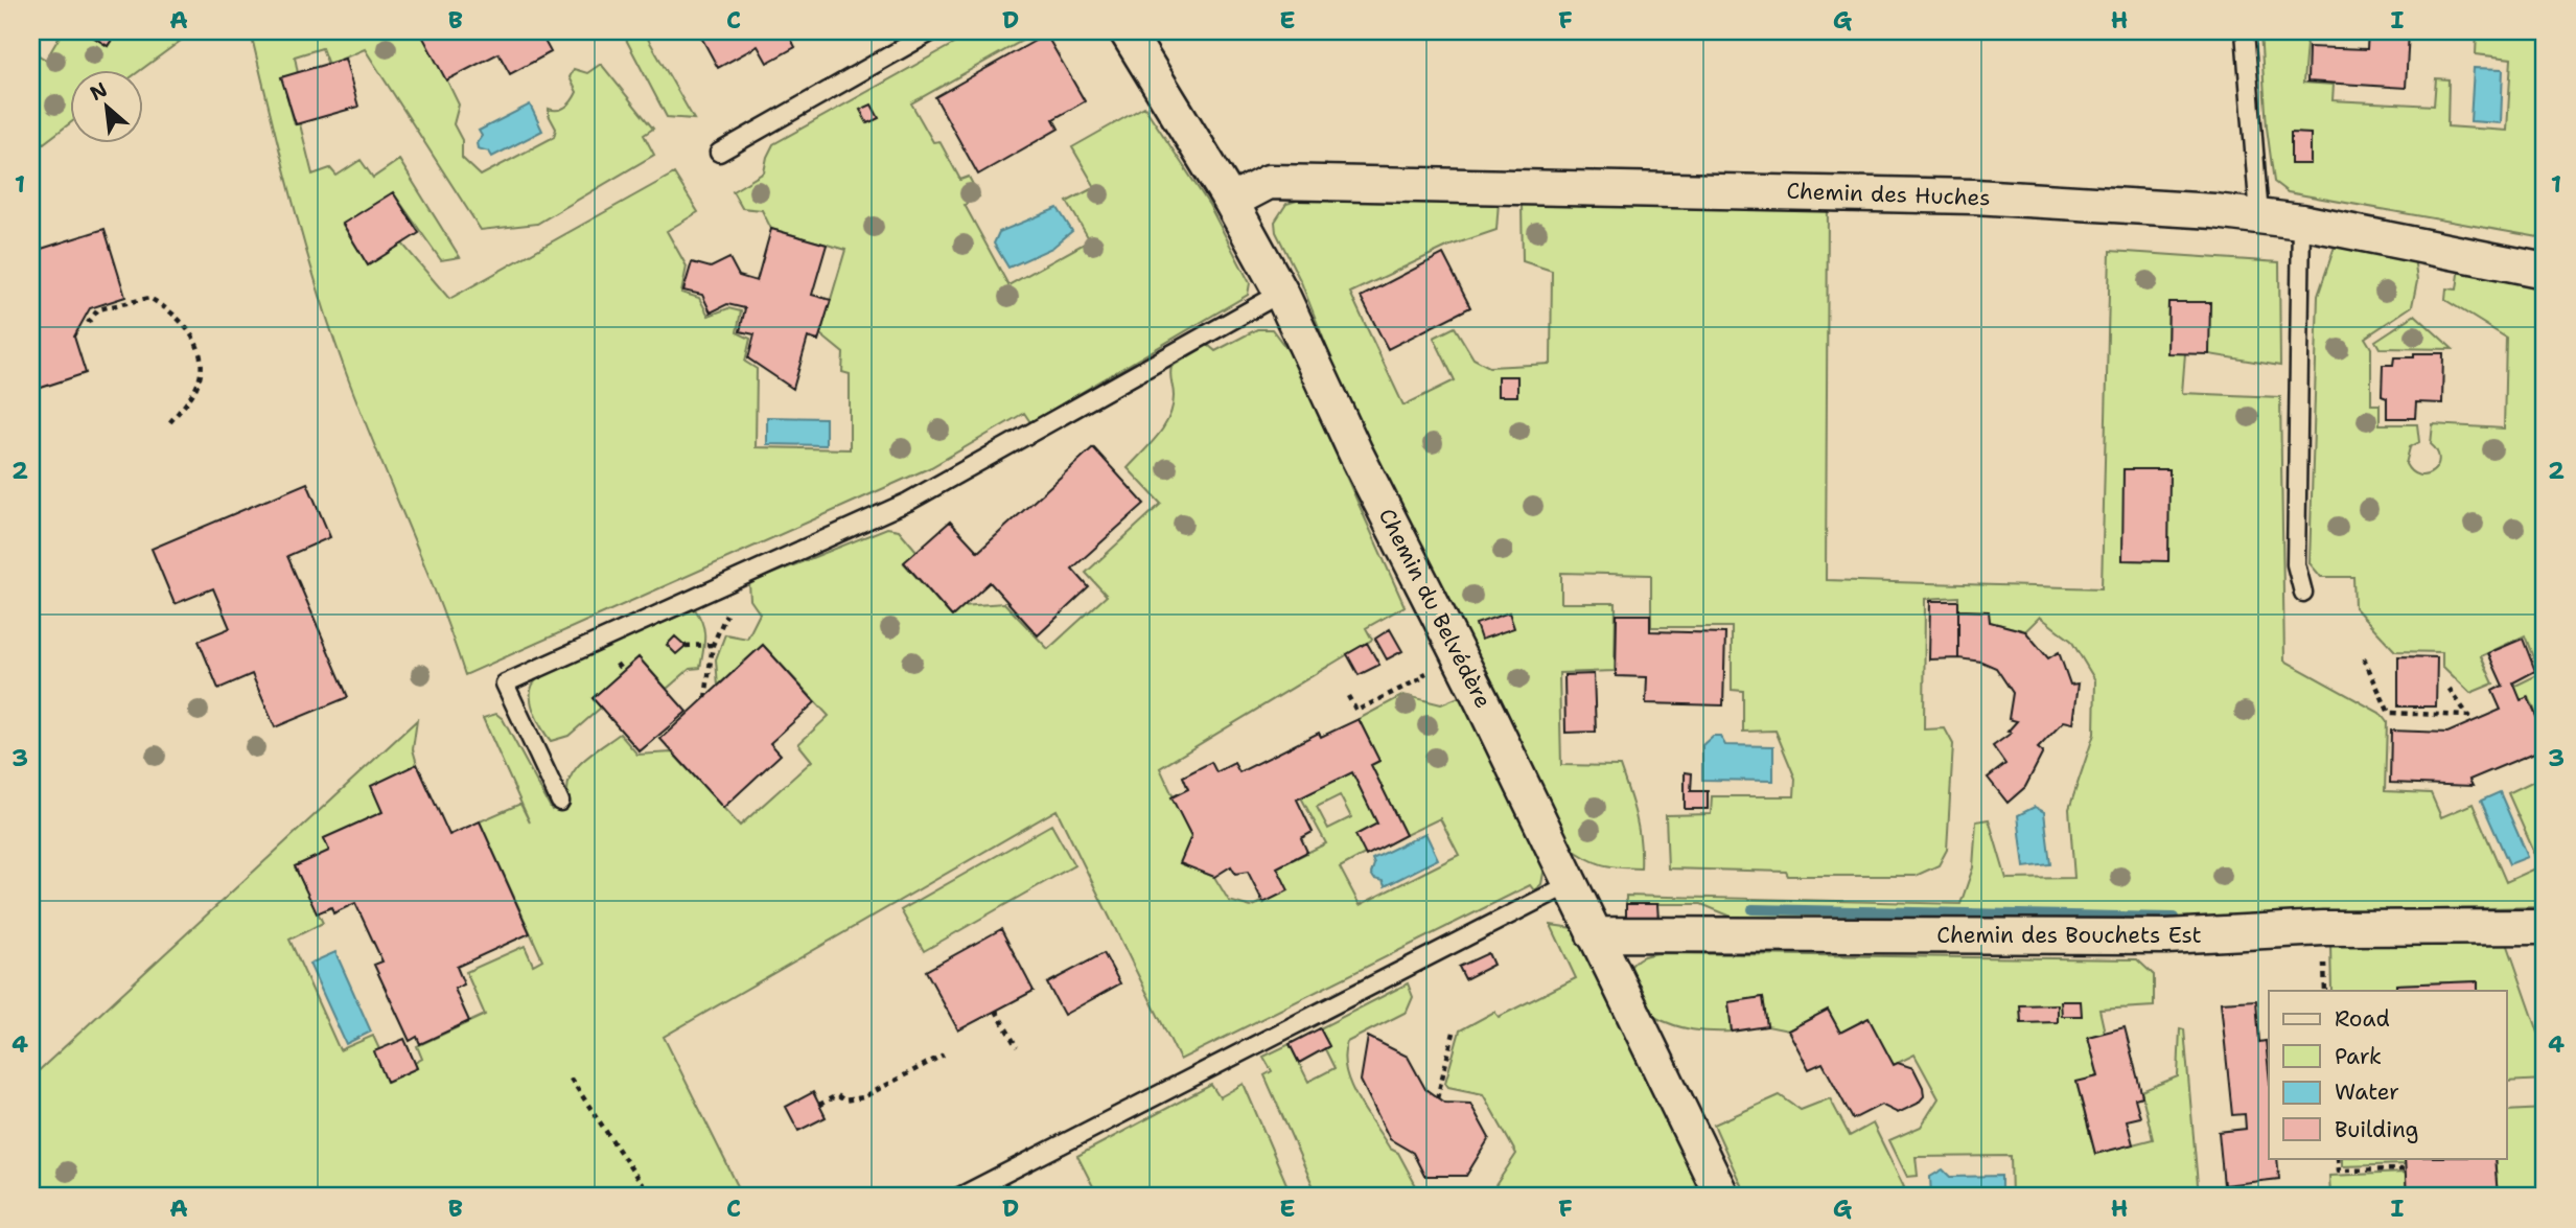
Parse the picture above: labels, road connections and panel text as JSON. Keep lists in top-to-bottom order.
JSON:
{
  "streets": {
    "street": ["Chemin des Huches", "Chemin du Belvédère", "Chemin des Bouchets Est"]
  },
  "crossings": [
    ["Chemin des Huches", "Chemin du Belvédère"],
    ["Chemin du Belvédère", "Chemin des Bouchets Est"]
  ],
  "legend": [
    "Road",
    "Park",
    "Water",
    "Building"
  ],
  "north": "top left",
  "grid": {
    "columns": [
      "A",
      "B",
      "C",
      "D",
      "E",
      "F",
      "G",
      "H",
      "I"
    ],
    "rows": [
      "1",
      "2",
      "3",
      "4"
    ]
  }
}
